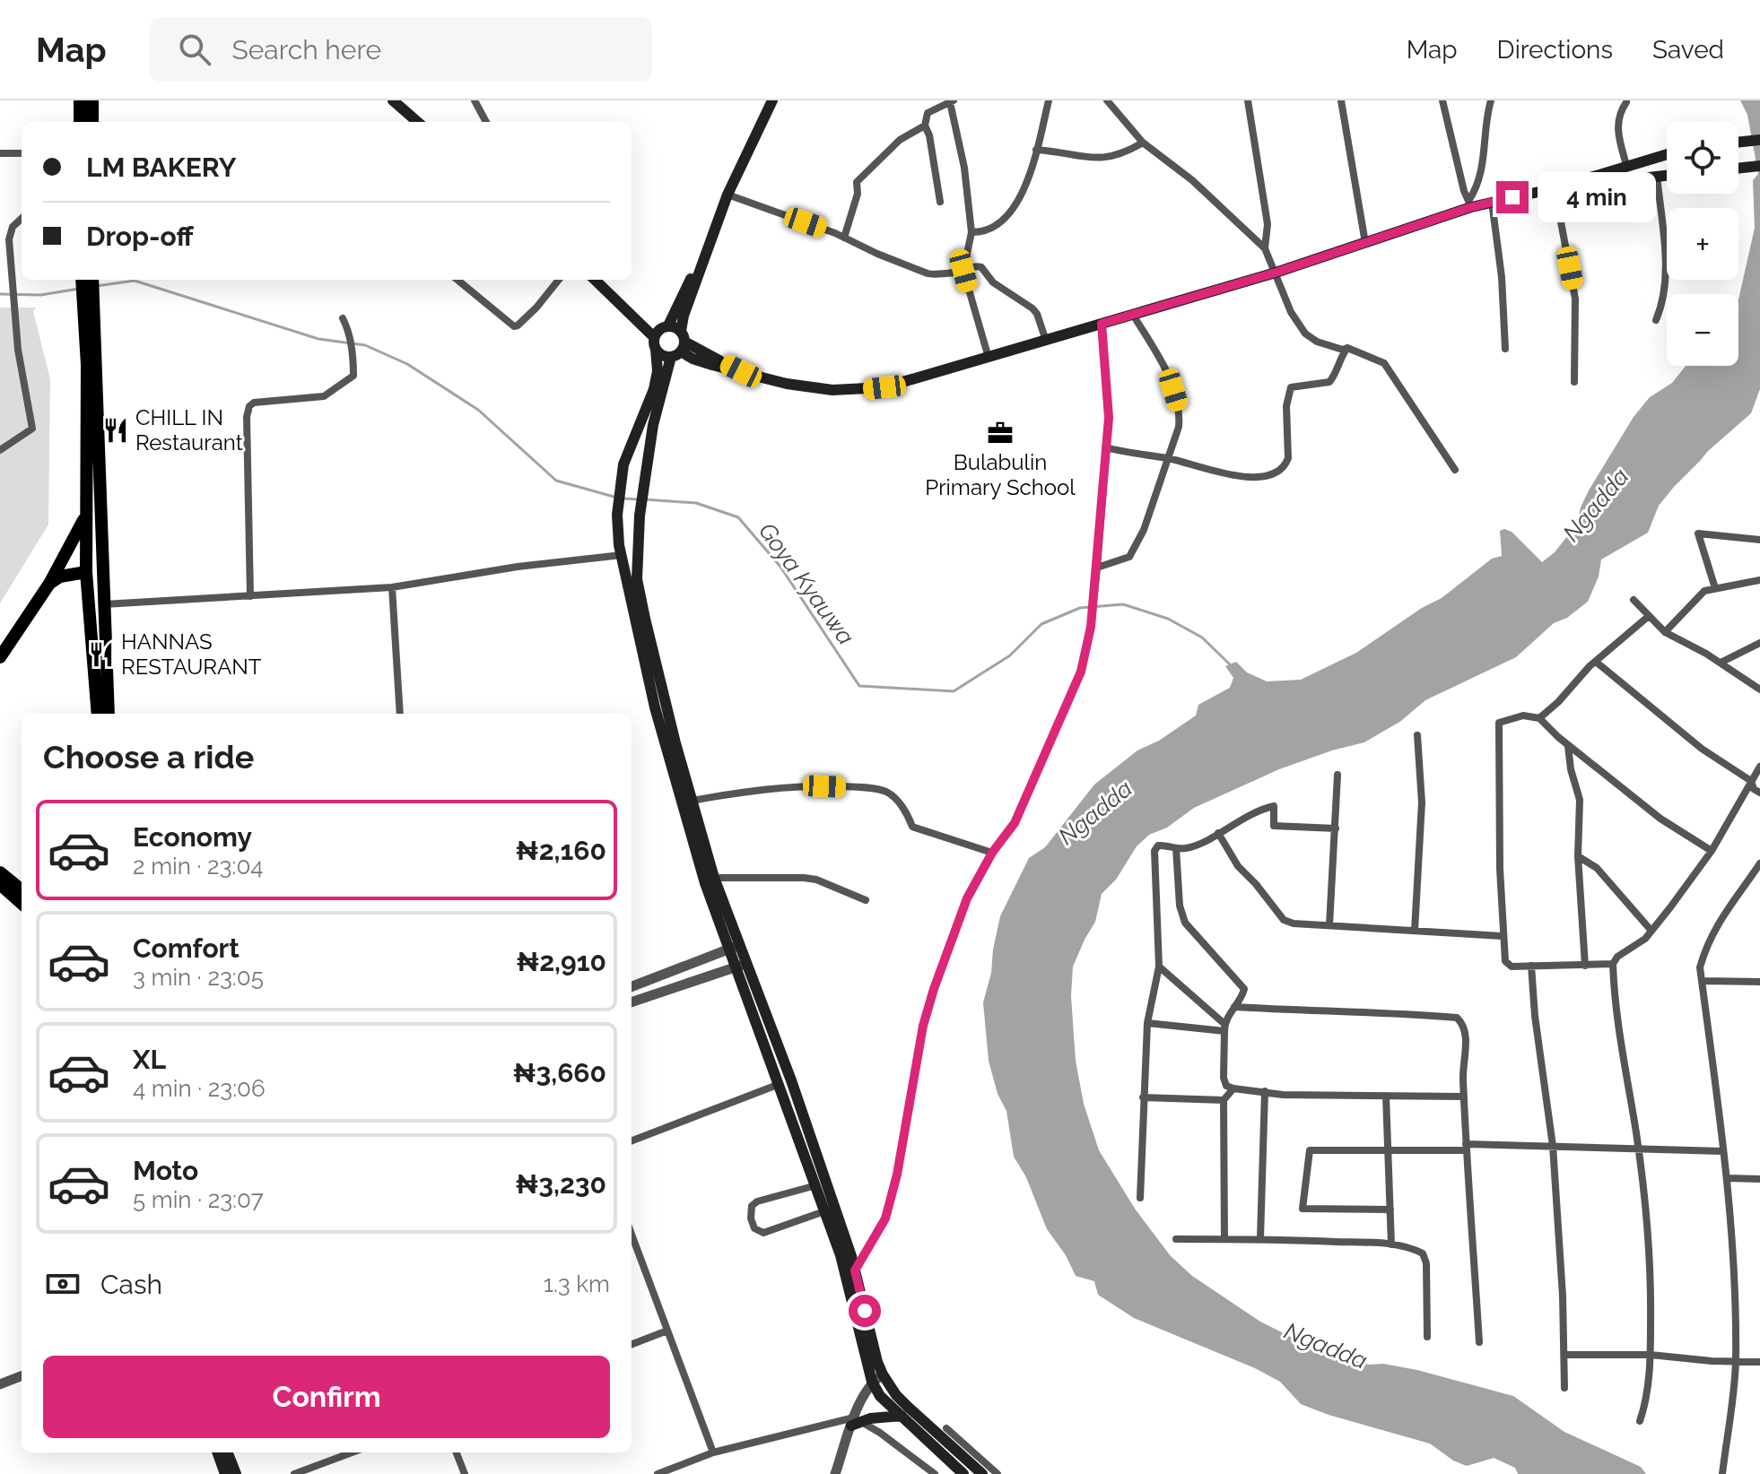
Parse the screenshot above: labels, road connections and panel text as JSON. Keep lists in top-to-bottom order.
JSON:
{
  "water": ["Ngadda", "Goya Kyauwa"],
  "places": {
    "restaurant": ["CHILL IN Restaurant", "HANNAS RESTAURANT"],
    "office": ["Bulabulin Primary School"]
  },
  "page": {
    "header": "Map",
    "search": "Search here",
    "nav": ["Map", "Directions", "Saved"],
    "map_buttons": ["+", "−"],
    "banner": ["LM BAKERY", "Drop-off"],
    "bubble": "4 min",
    "heading": "Choose a ride",
    "list": [
      {
        "name": "Economy",
        "note": "2 min · 23:04",
        "value": "₦2,160"
      },
      {
        "name": "Comfort",
        "note": "3 min · 23:05",
        "value": "₦2,910"
      },
      {
        "name": "XL",
        "note": "4 min · 23:06",
        "value": "₦3,660"
      },
      {
        "name": "Moto",
        "note": "5 min · 23:07",
        "value": "₦3,230"
      }
    ],
    "pay": ["Cash", "1.3 km"],
    "buttons": "Confirm"
  }
}
